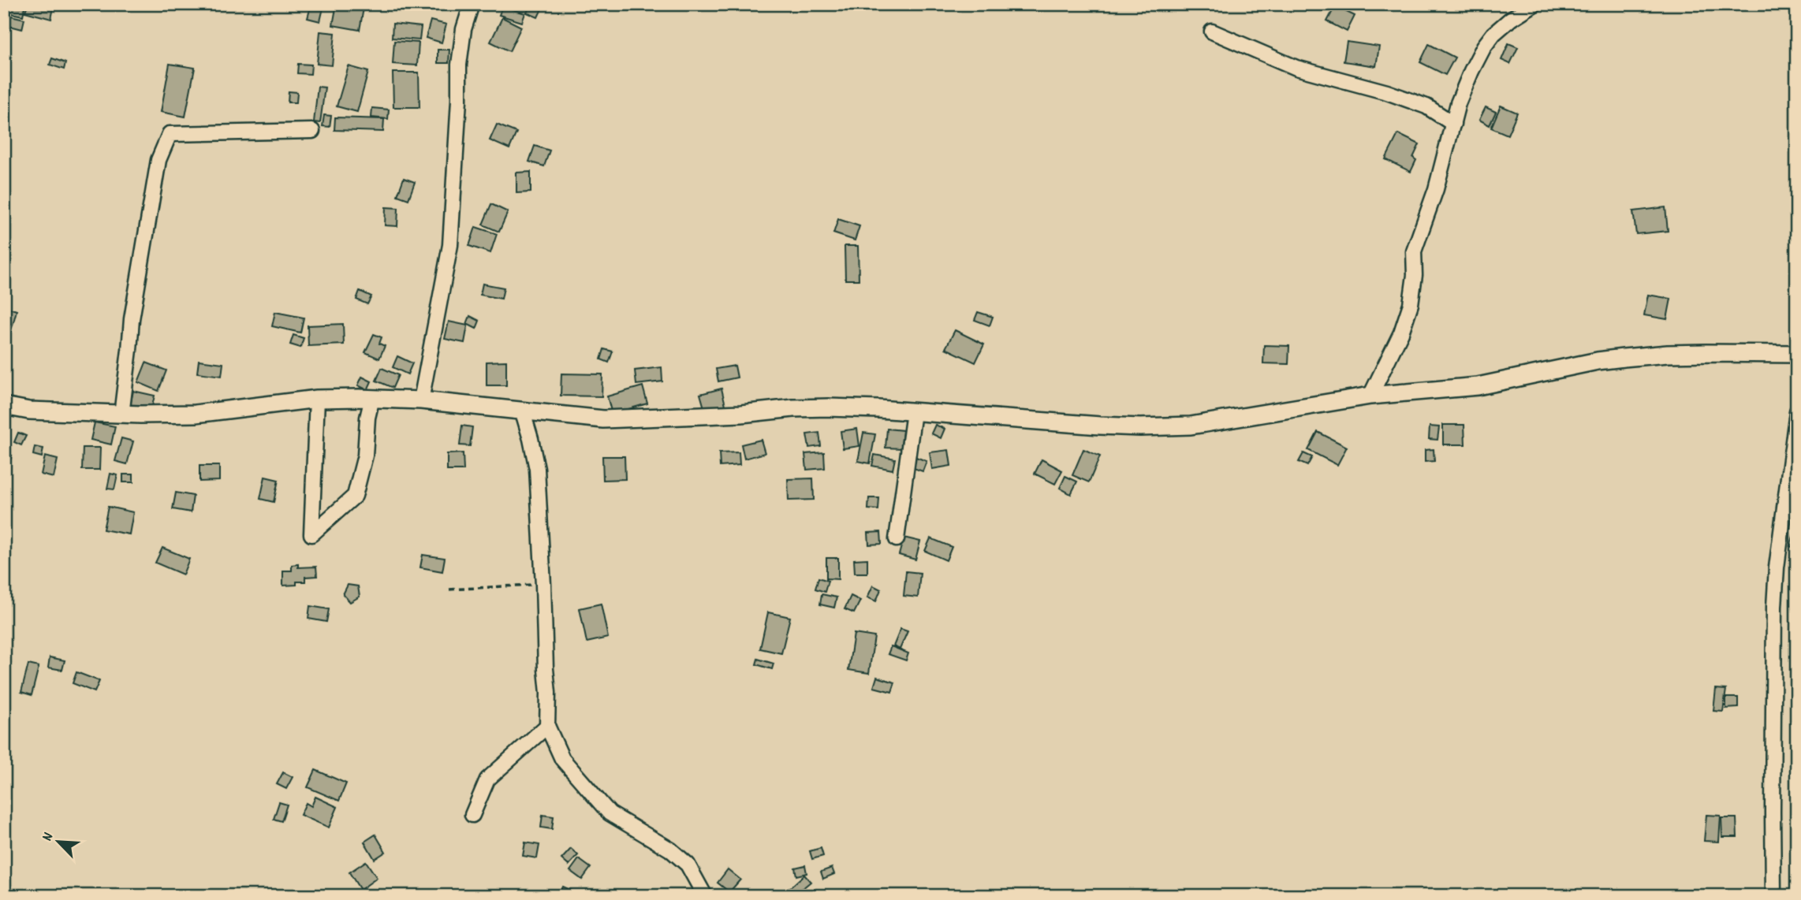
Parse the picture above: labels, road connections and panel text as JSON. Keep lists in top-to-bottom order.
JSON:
{
  "north": "top left"
}
